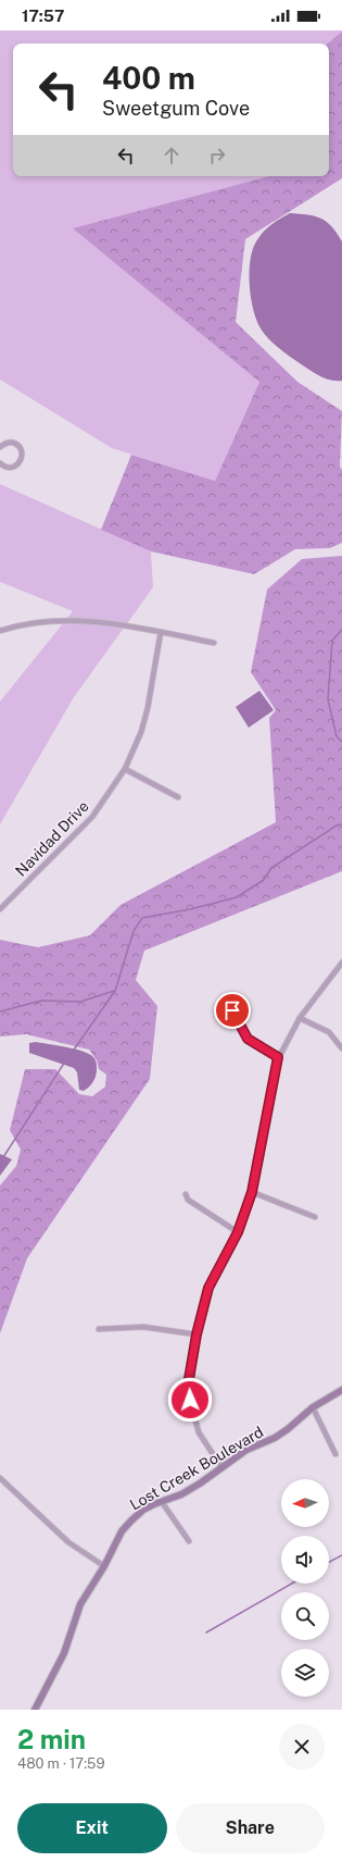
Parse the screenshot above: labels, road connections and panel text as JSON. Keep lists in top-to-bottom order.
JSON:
{
  "streets": {
    "street": ["Navidad Drive", "Lost Creek Boulevard"]
  },
  "north": "left",
  "page": {
    "status": "17:57",
    "turn": ["400 m", "Sweetgum Cove"],
    "heading": ["2 min", "480 m · 17:59"],
    "buttons": ["Exit", "Share"]
  }
}
